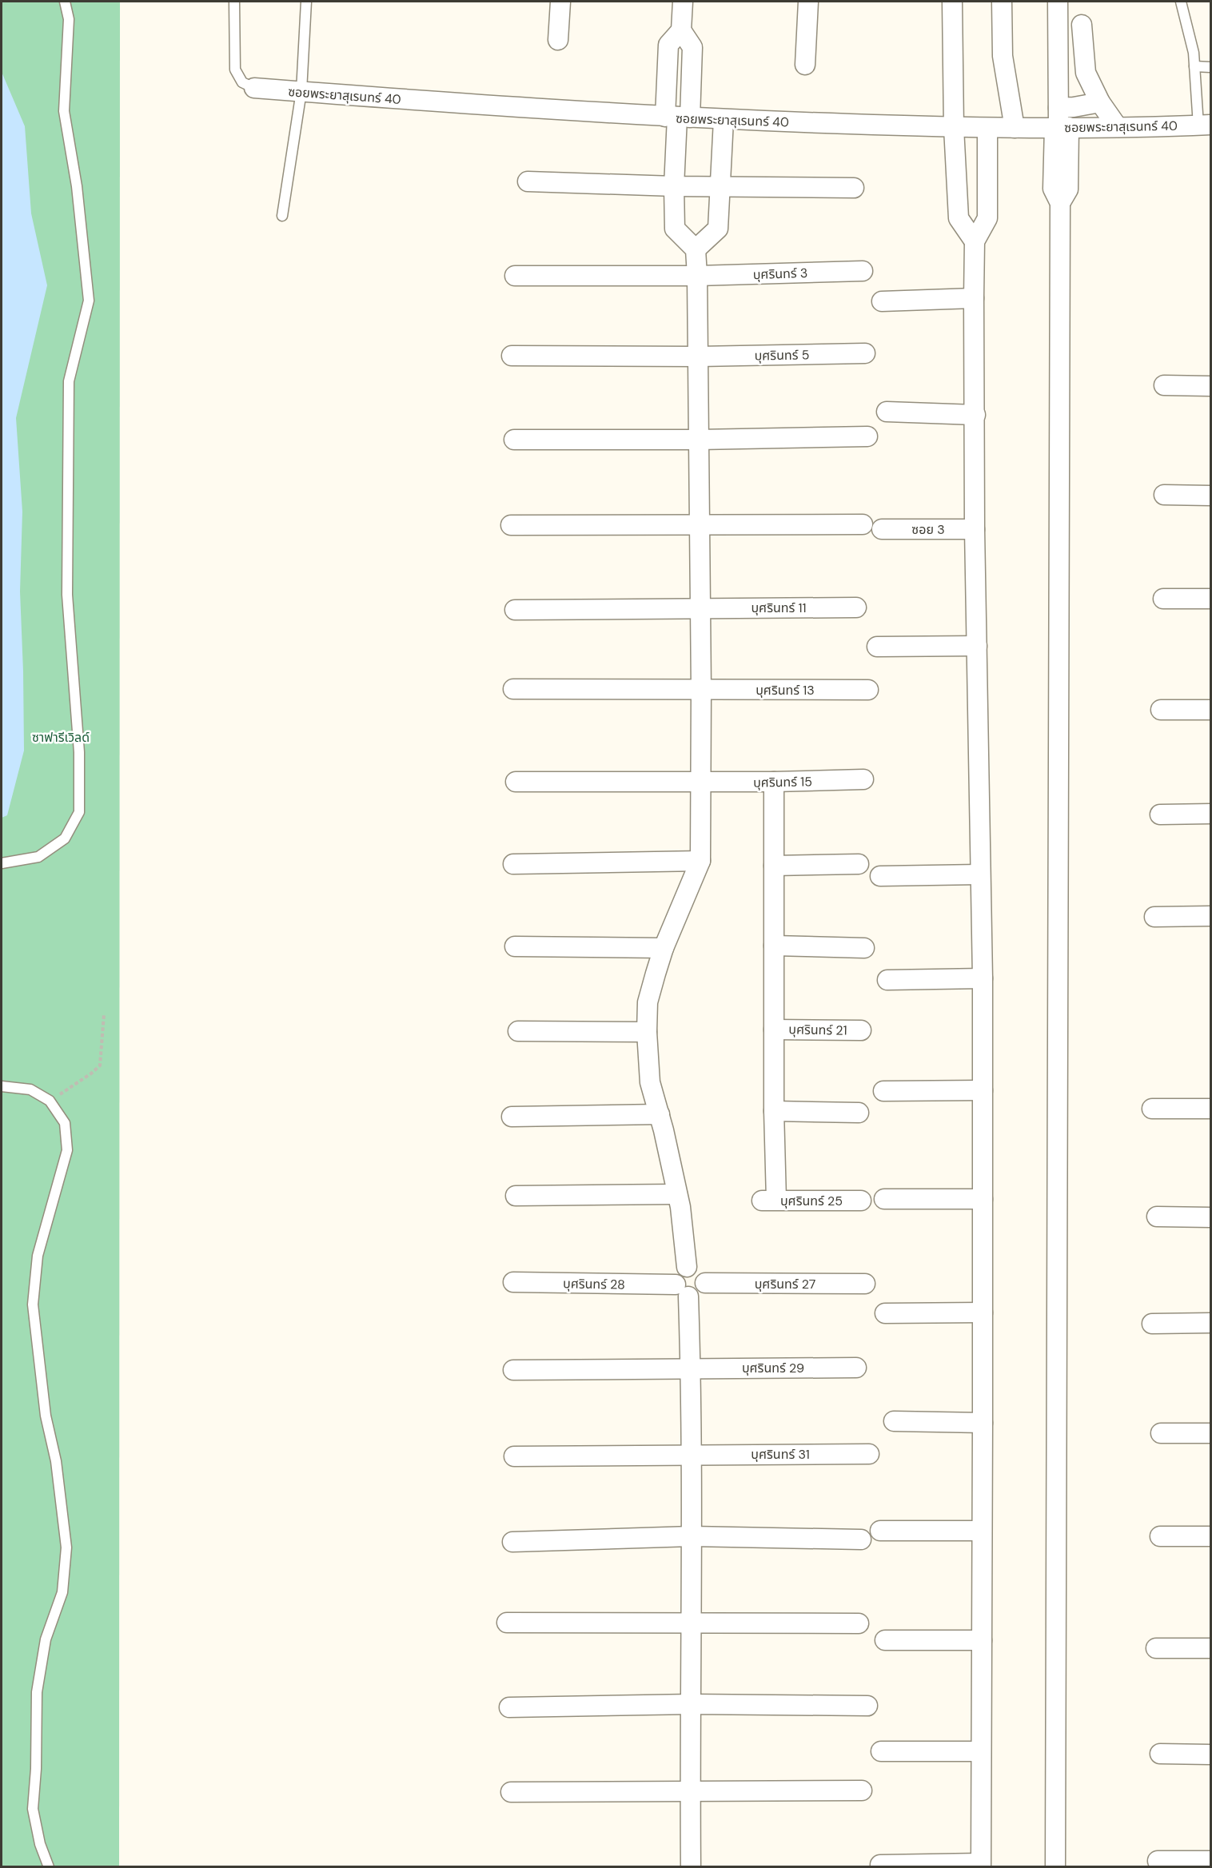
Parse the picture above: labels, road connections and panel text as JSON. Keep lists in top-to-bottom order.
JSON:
{
  "streets": {
    "street": [
      "ซอยพระยาสุเรนทร์ 40",
      "บุศรินทร์ 3",
      "บุศรินทร์ 5",
      "ซอย 3",
      "บุศรินทร์ 11",
      "บุศรินทร์ 13",
      "บุศรินทร์ 15",
      "บุศรินทร์ 21",
      "บุศรินทร์ 25",
      "บุศรินทร์ 28",
      "บุศรินทร์ 27",
      "บุศรินทร์ 29",
      "บุศรินทร์ 31"
    ]
  },
  "crossings": [
    ["บุศรินทร์ 28", "บุศรินทร์ 27"]
  ],
  "parks": ["ซาฟารีเวิลด์"]
}
